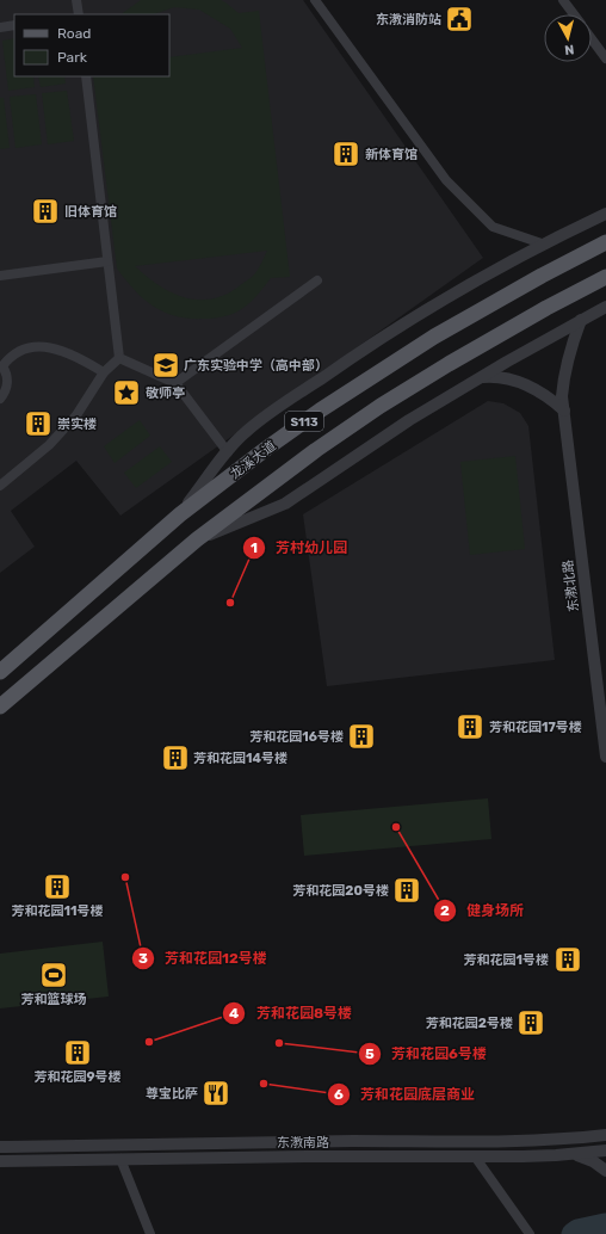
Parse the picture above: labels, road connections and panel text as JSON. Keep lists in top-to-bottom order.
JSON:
{
  "streets": {
    "main road": ["S113", "龙溪大道"],
    "street": ["东漖北路", "东漖南路"]
  },
  "places": {
    "public building": ["东漖消防站"],
    "building": [
      "新体育馆",
      "旧体育馆",
      "崇实楼",
      "芳和花园17号楼",
      "芳和花园16号楼",
      "芳和花园14号楼",
      "芳和花园11号楼",
      "芳和花园20号楼",
      "芳和花园1号楼",
      "芳和花园2号楼",
      "芳和花园9号楼"
    ],
    "school or university": ["广东实验中学（高中部）"],
    "place": ["敬师亭"],
    "other": [
      "芳村幼儿园",
      "健身场所",
      "芳和花园12号楼",
      "芳和花园8号楼",
      "芳和花园6号楼",
      "芳和花园底层商业"
    ],
    "sports": ["芳和篮球场"],
    "restaurant": ["尊宝比萨"]
  },
  "legend": ["Road", "Park"],
  "north": "bottom"
}
